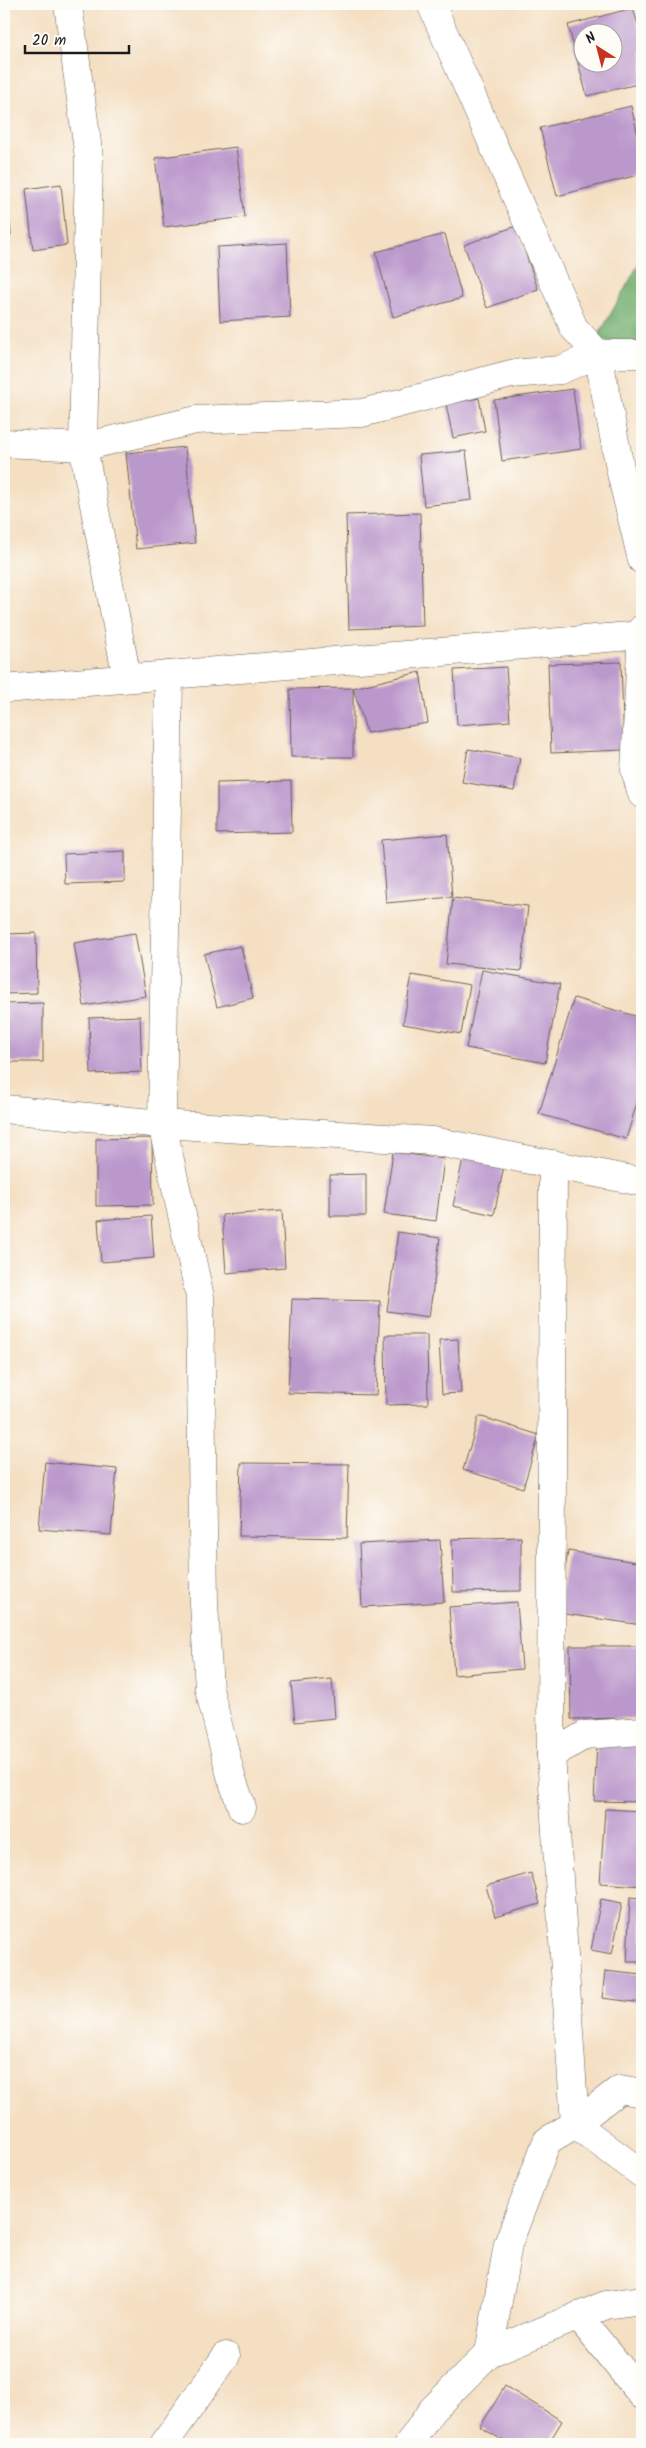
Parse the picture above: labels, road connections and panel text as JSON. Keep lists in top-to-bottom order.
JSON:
{
  "scale_bar": "20 m",
  "north": "top left"
}
